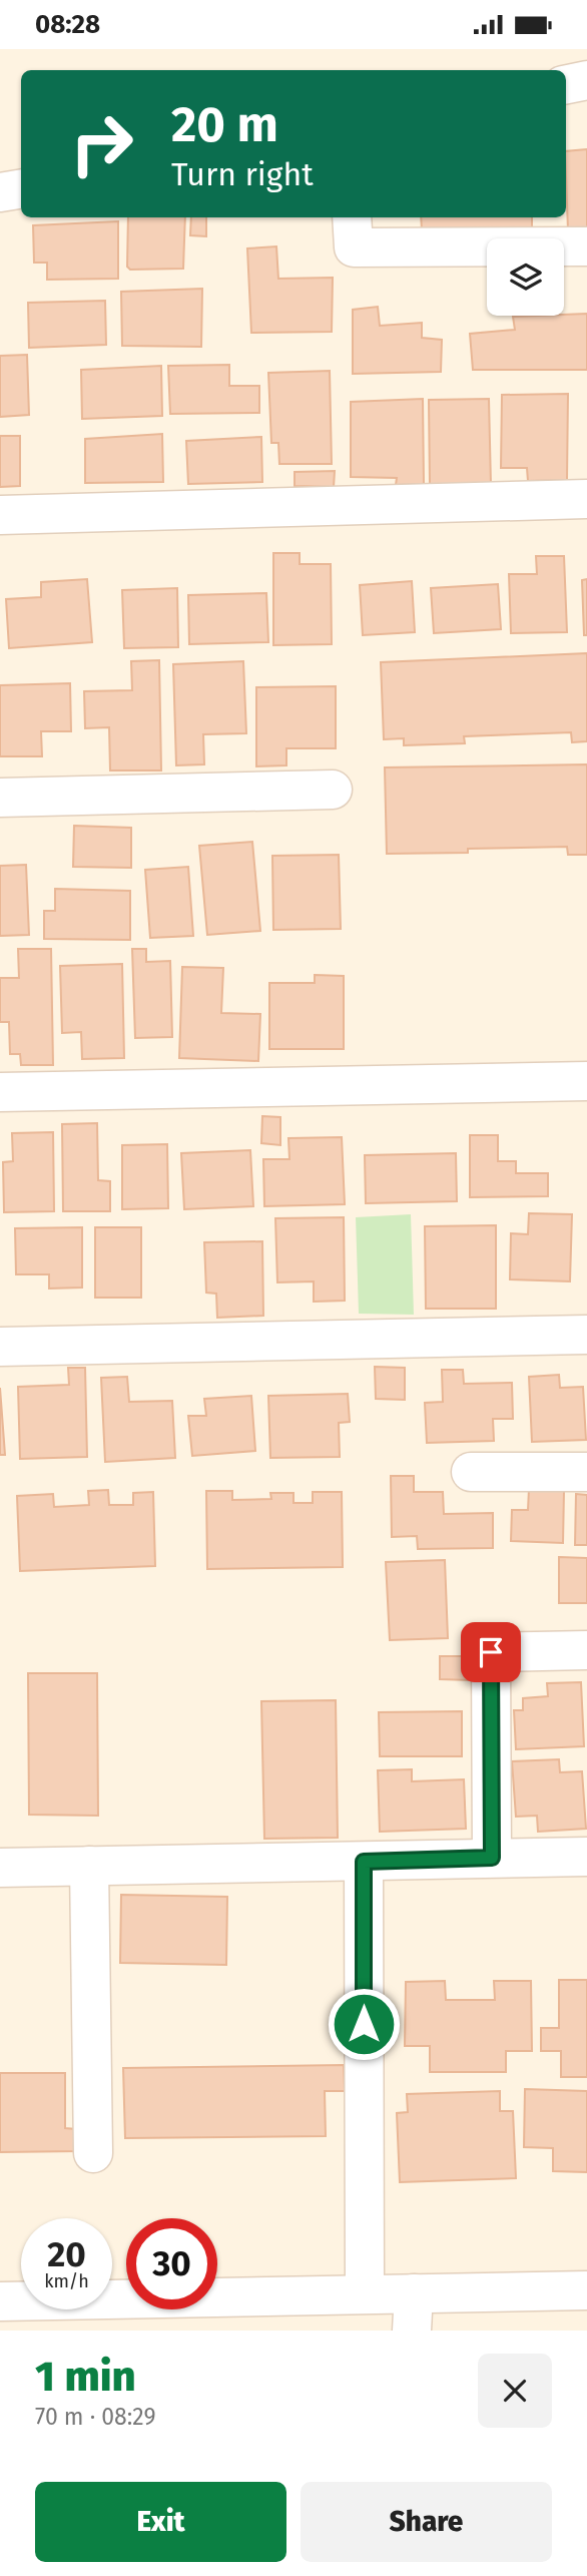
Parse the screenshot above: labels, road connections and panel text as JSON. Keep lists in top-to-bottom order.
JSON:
{
  "page": {
    "status": "08:28",
    "turn": ["20 m", "Turn right"],
    "speed": "20 km/h",
    "limit": "30",
    "heading": ["1 min", "70 m · 08:29"],
    "buttons": ["Exit", "Share"]
  }
}
